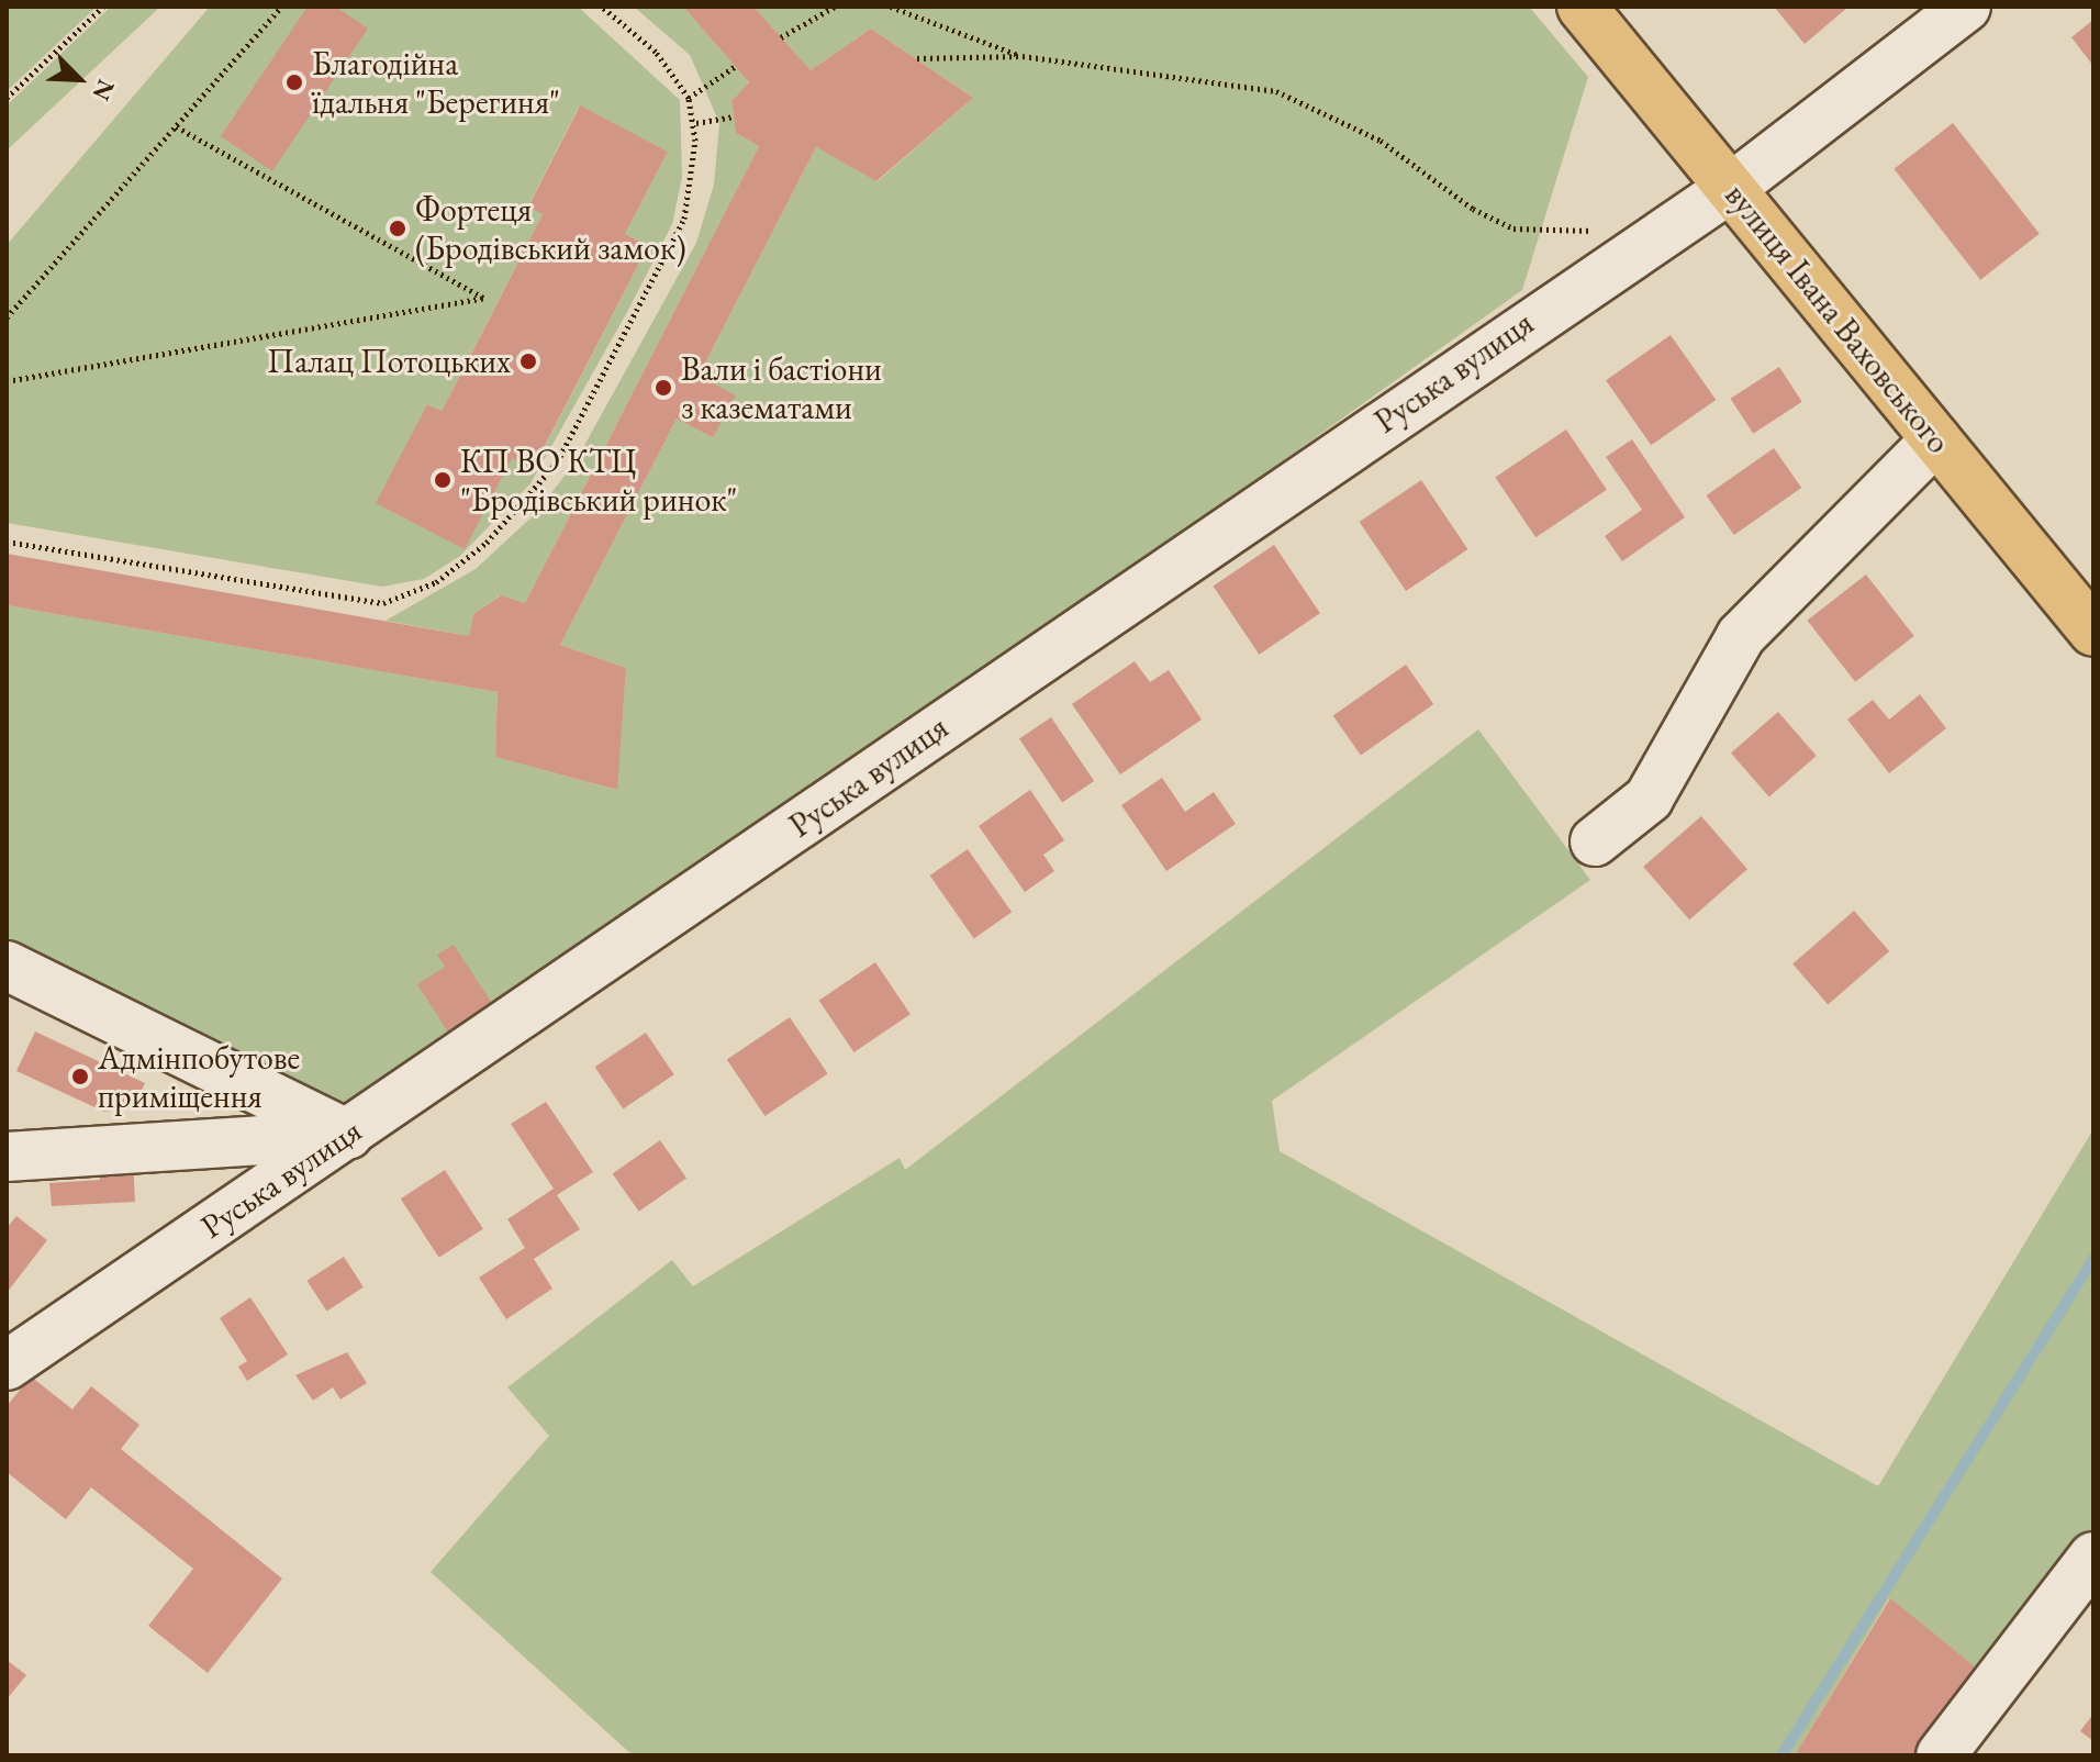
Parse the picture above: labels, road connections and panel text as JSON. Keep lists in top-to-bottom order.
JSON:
{
  "streets": {
    "main road": ["вулиця Івана Ваховського"],
    "street": ["Руська вулиця"]
  },
  "crossings": [
    ["вулиця Івана Ваховського", "Руська вулиця"]
  ],
  "places": [
    "Благодійна їдальня \"Берегиня\"",
    "Фортеця (Бродівський замок)",
    "Палац Потоцьких",
    "Вали і бастіони з казематами",
    "КП ВО КТЦ \"Бродівський ринок\"",
    "Адмінпобутове приміщення"
  ],
  "north": "bottom right"
}
